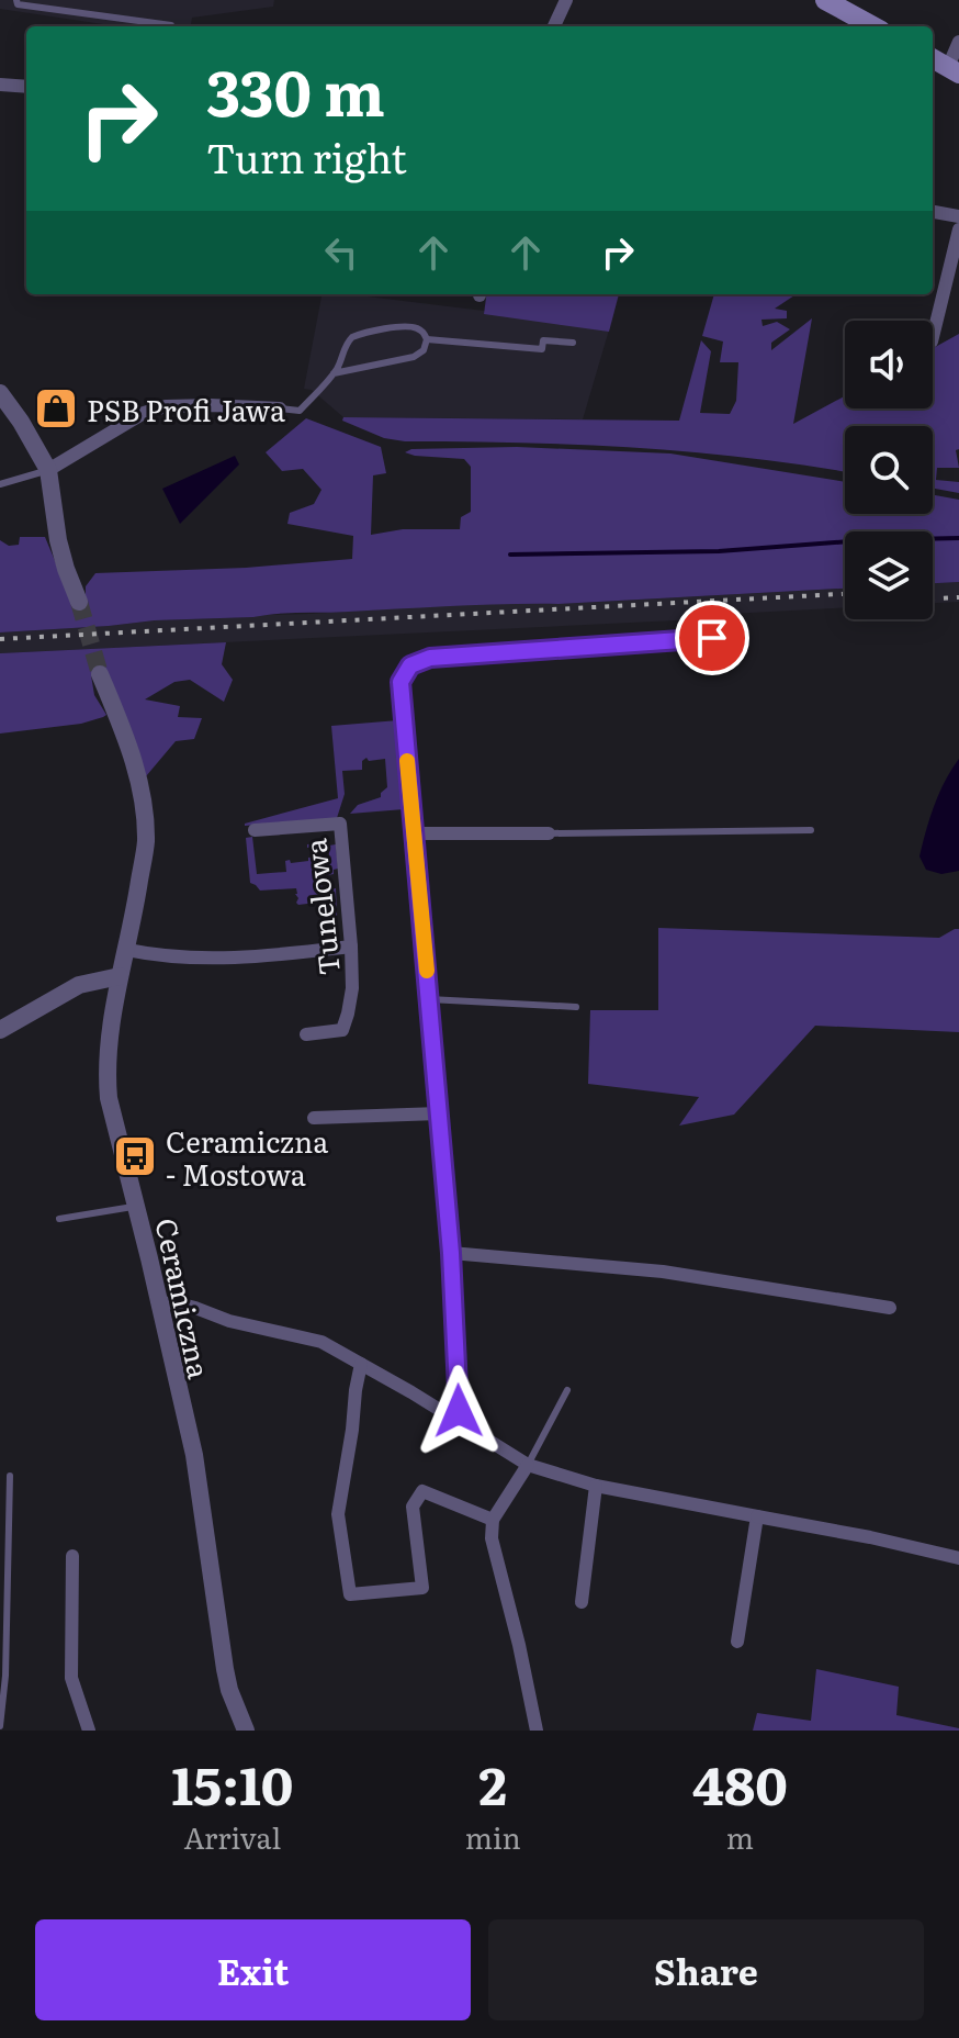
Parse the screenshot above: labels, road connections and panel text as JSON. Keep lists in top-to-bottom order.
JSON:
{
  "streets": {
    "street": ["Tunelowa", "Ceramiczna"]
  },
  "places": {
    "shop": ["PSB Profi Jawa"],
    "bus stop": ["Ceramiczna - Mostowa"]
  },
  "page": {
    "turn": ["330 m", "Turn right"],
    "eta": [
      "15:10",
      "Arrival",
      "2",
      "min",
      "480",
      "m"
    ],
    "buttons": ["Exit", "Share"]
  }
}
